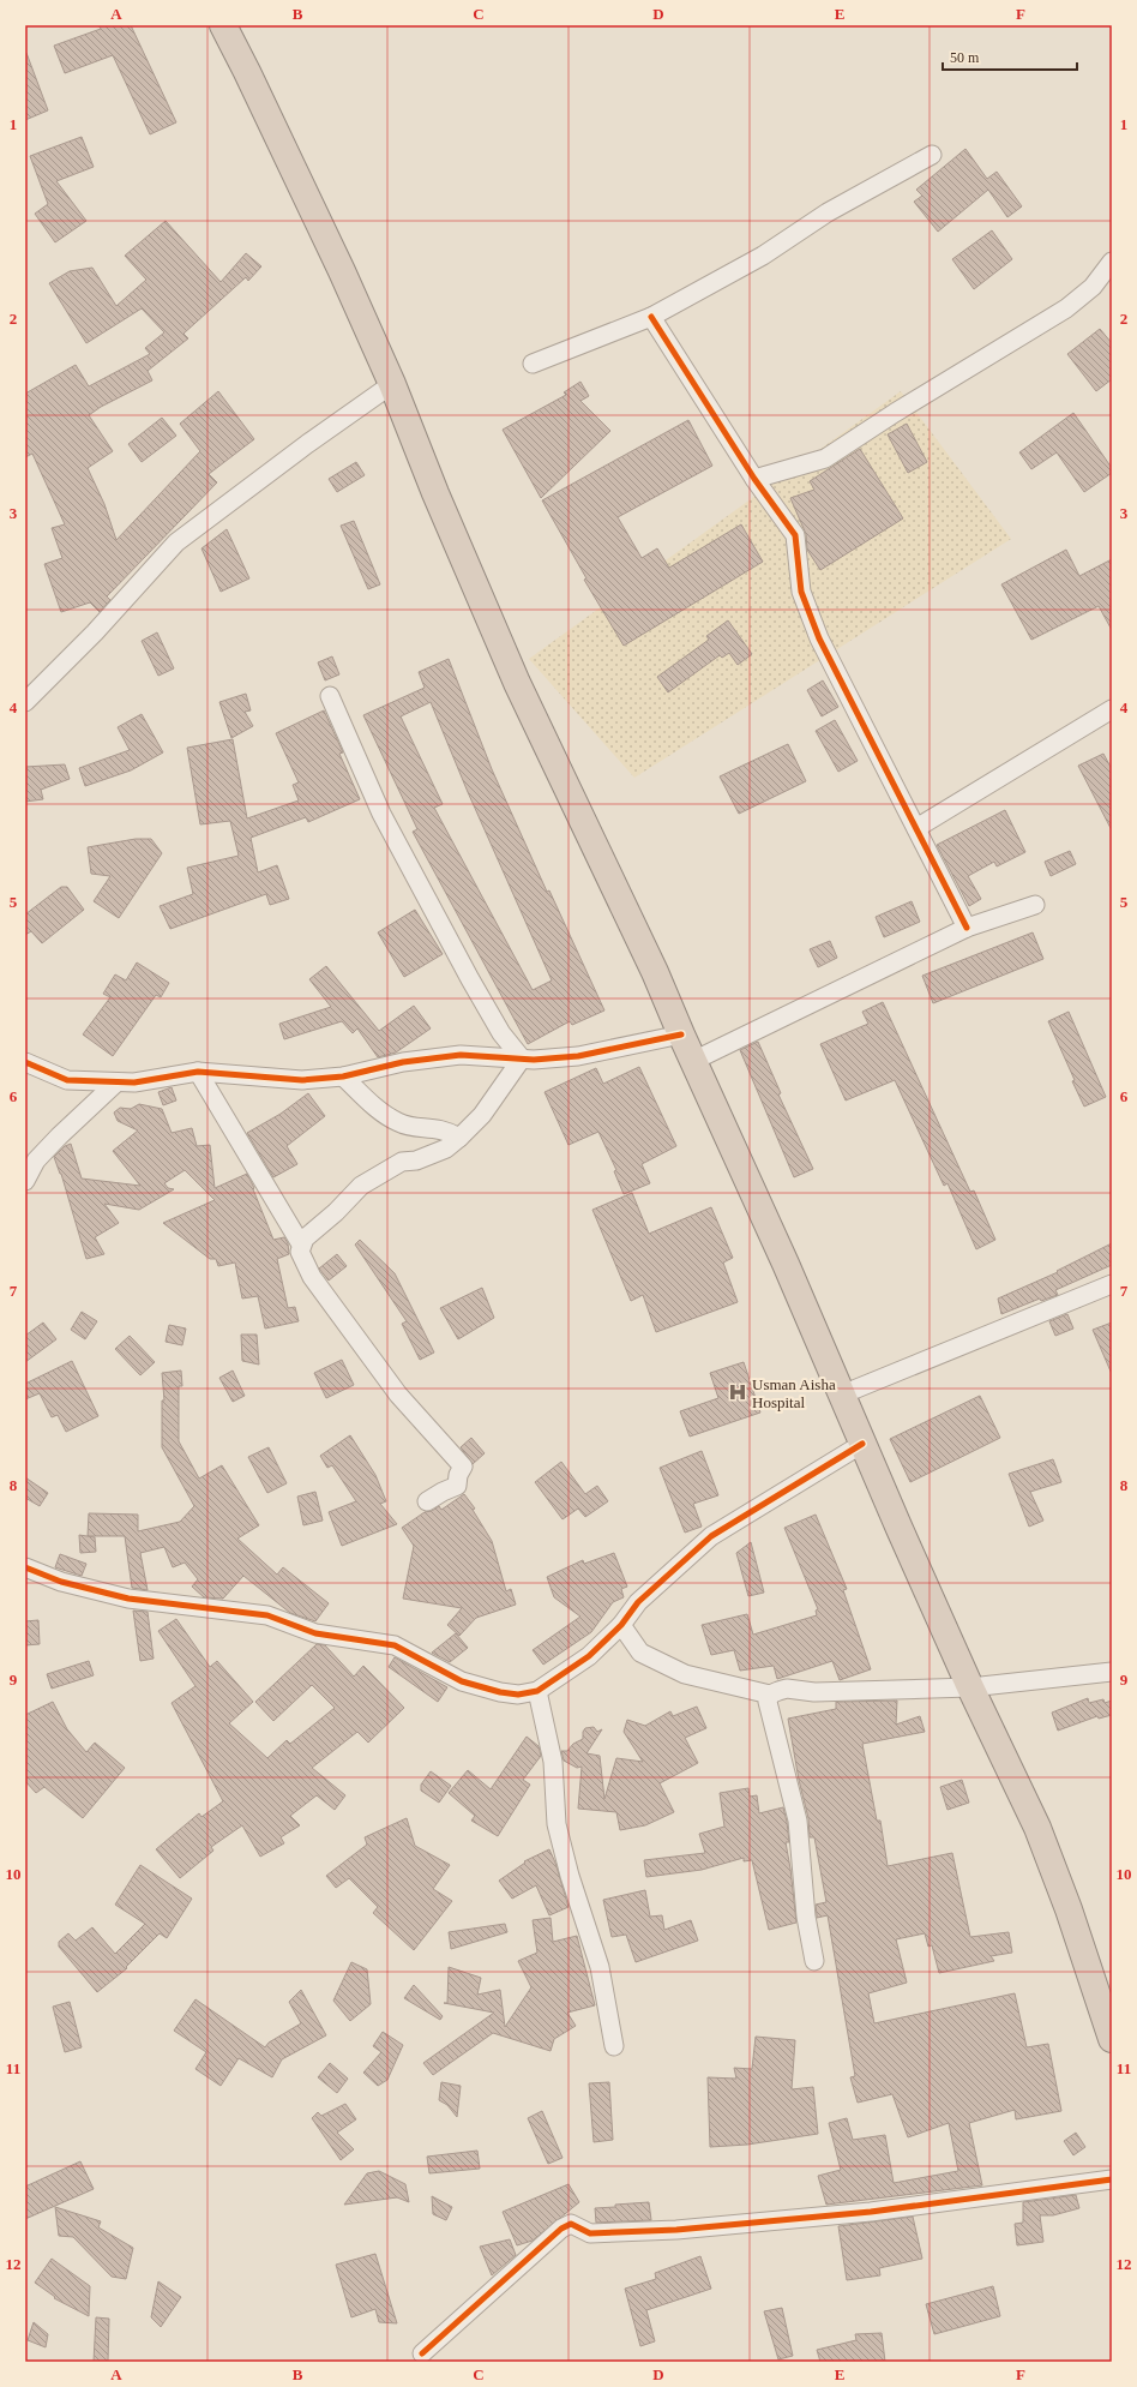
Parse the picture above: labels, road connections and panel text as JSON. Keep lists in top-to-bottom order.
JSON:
{
  "places": {
    "hospital": ["Usman Aisha Hospital"]
  },
  "scale_bar": "50 m",
  "grid": {
    "columns": [
      "A",
      "B",
      "C",
      "D",
      "E",
      "F"
    ],
    "rows": [
      "1",
      "2",
      "3",
      "4",
      "5",
      "6",
      "7",
      "8",
      "9",
      "10",
      "11",
      "12"
    ]
  }
}
